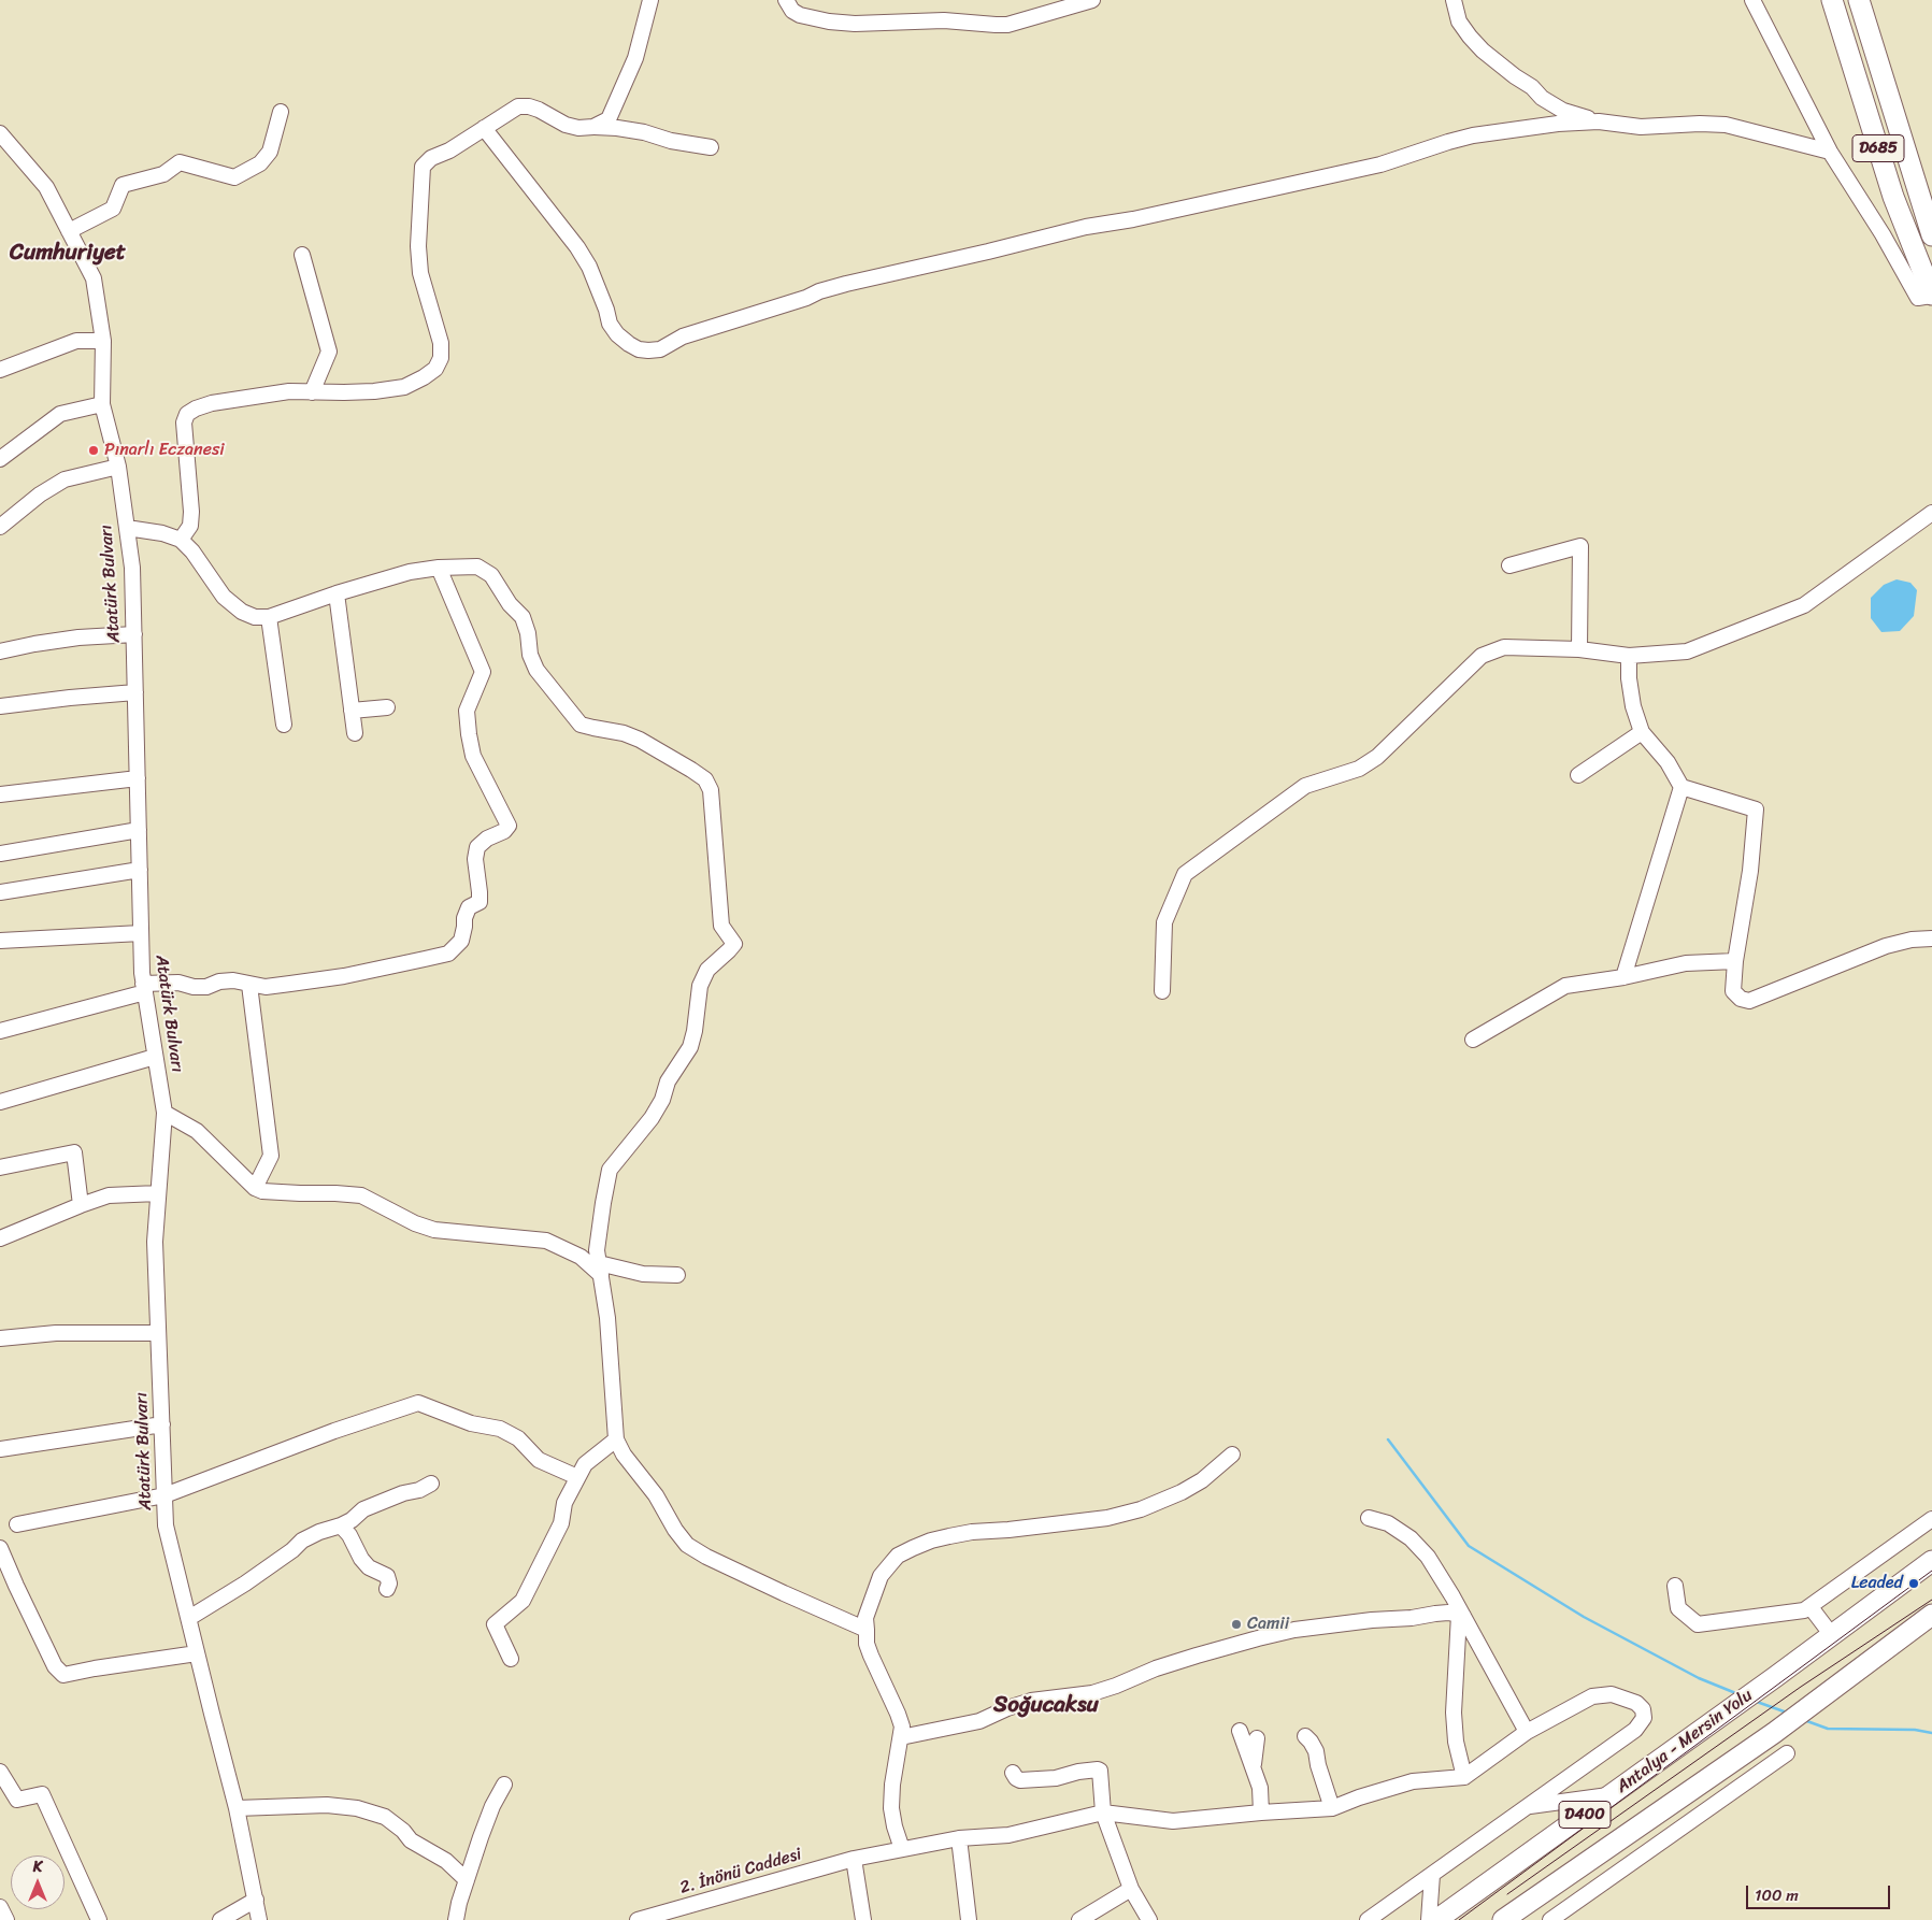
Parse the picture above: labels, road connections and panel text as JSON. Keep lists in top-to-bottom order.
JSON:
{
  "streets": {
    "highway": ["D685", "Antalya - Mersin Yolu", "D400"],
    "street": ["Atatürk Bulvarı", "2. İnönü Caddesi"]
  },
  "districts": ["Cumhuriyet", "Soğucaksu"],
  "places": ["Pınarlı Eczanesi", "Leaded", "Camii"],
  "scale_bar": "100 m",
  "north": "top"
}
